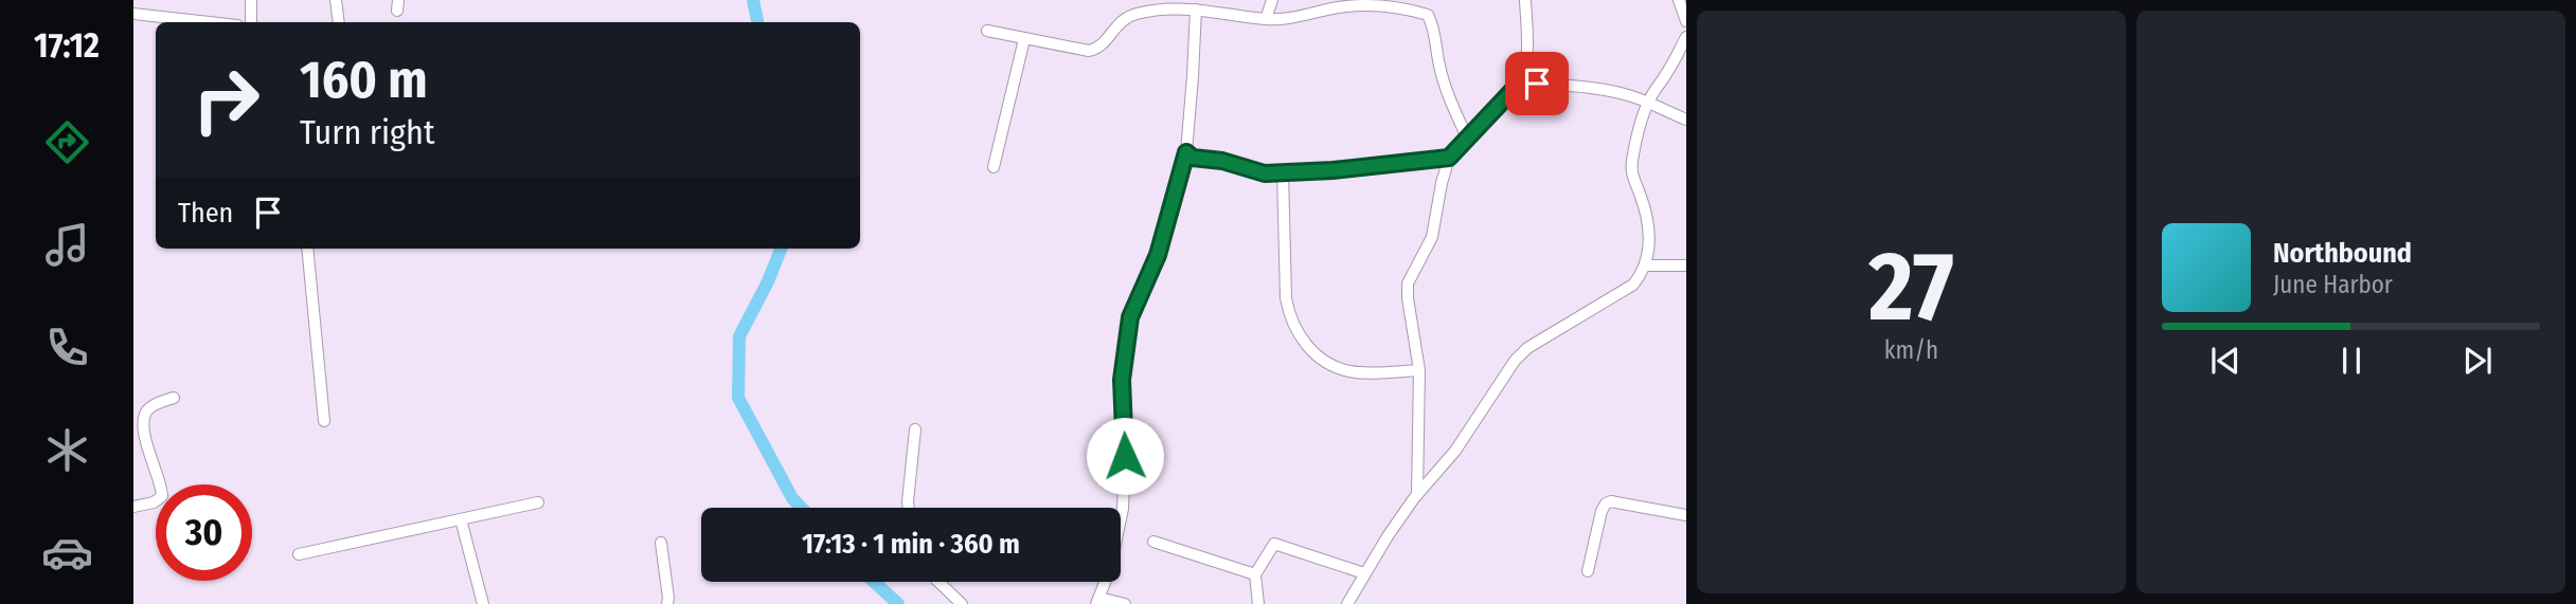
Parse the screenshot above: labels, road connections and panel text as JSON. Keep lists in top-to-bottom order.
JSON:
{
  "page": {
    "tabs": "17:12",
    "tile": ["27", "km/h"],
    "turn": ["160 m", "Turn right"],
    "then": "Then",
    "song": ["Northbound", "June Harbor"],
    "limit": "30",
    "trip": "17:13 · 1 min · 360 m"
  }
}
